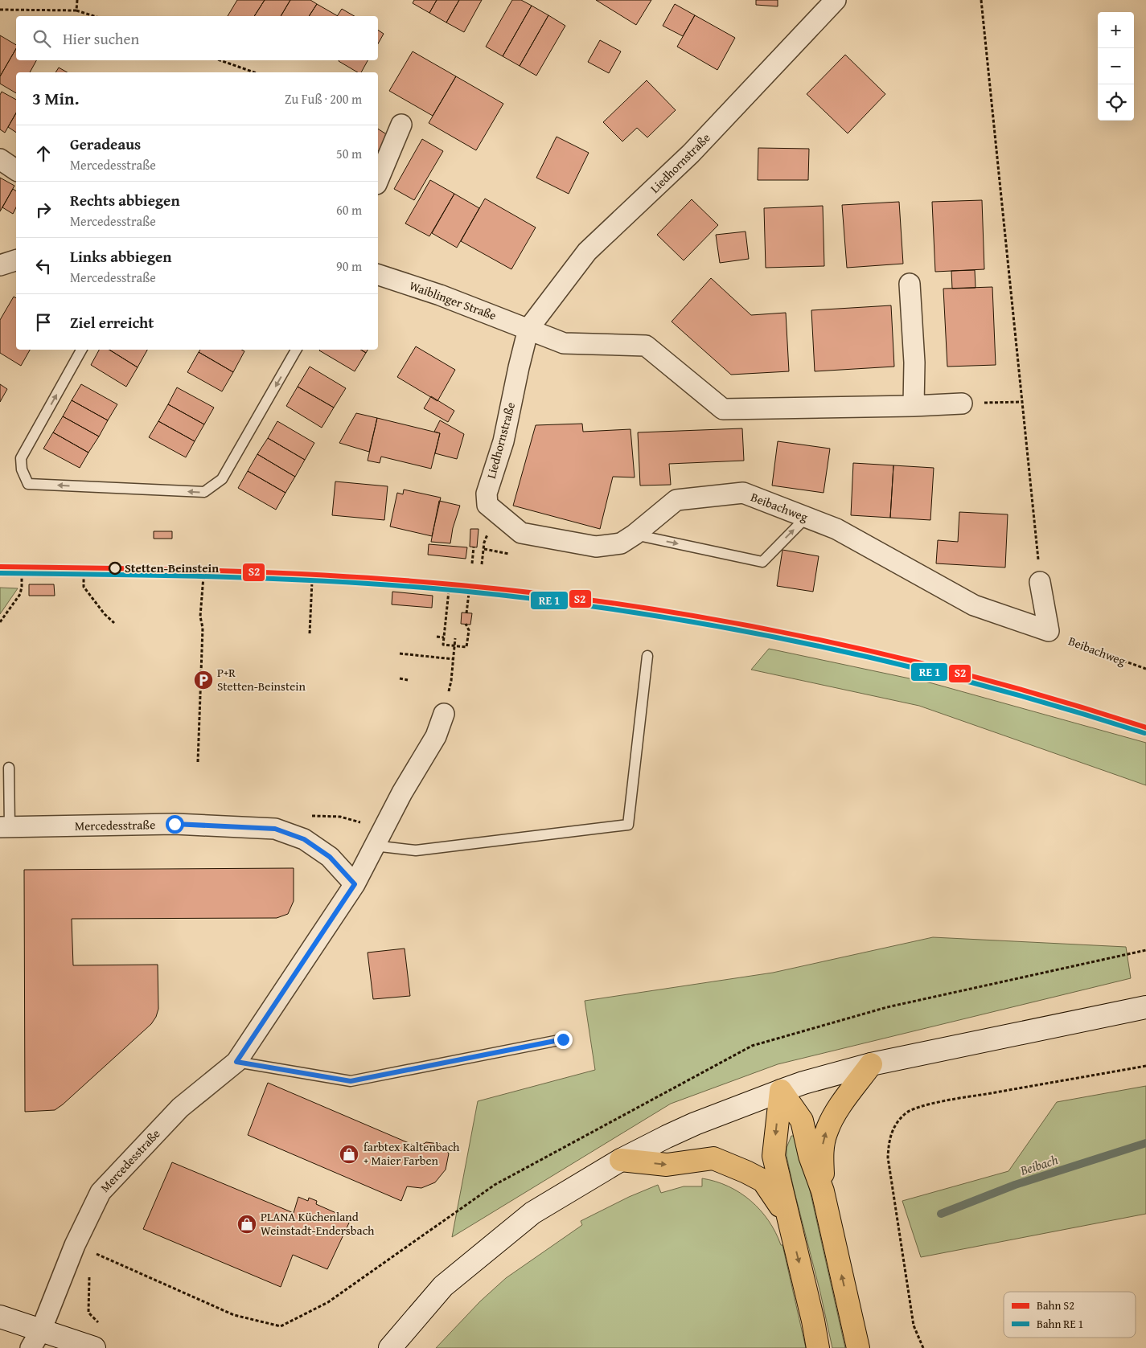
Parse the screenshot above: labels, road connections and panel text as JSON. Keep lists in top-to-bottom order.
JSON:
{
  "streets": {
    "street": [
      "Liedhornstraße",
      "Waiblinger Straße",
      "Beibachweg",
      "Mercedesstraße"
    ]
  },
  "crossings": [
    ["Liedhornstraße", "Waiblinger Straße"],
    ["Liedhornstraße", "Beibachweg"]
  ],
  "water": ["Beibach"],
  "places": {
    "other": ["Stetten-Beinstein"],
    "parking": ["P+R Stetten-Beinstein"],
    "shop": ["farbtex Kaltenbach + Maier Farben", "PLANA Küchenland Weinstadt-Endersbach"]
  },
  "lines": ["rail line S2"],
  "legend": ["Bahn S2", "Bahn RE 1"],
  "page": {
    "map_buttons": ["+", "−"],
    "search": "Hier suchen",
    "heading": ["3 Min.", "Zu Fuß · 200 m"],
    "list": [
      ["Geradeaus", "Mercedesstraße", "50 m"],
      ["Rechts abbiegen", "Mercedesstraße", "60 m"],
      ["Links abbiegen", "Mercedesstraße", "90 m"],
      "Ziel erreicht"
    ]
  }
}
